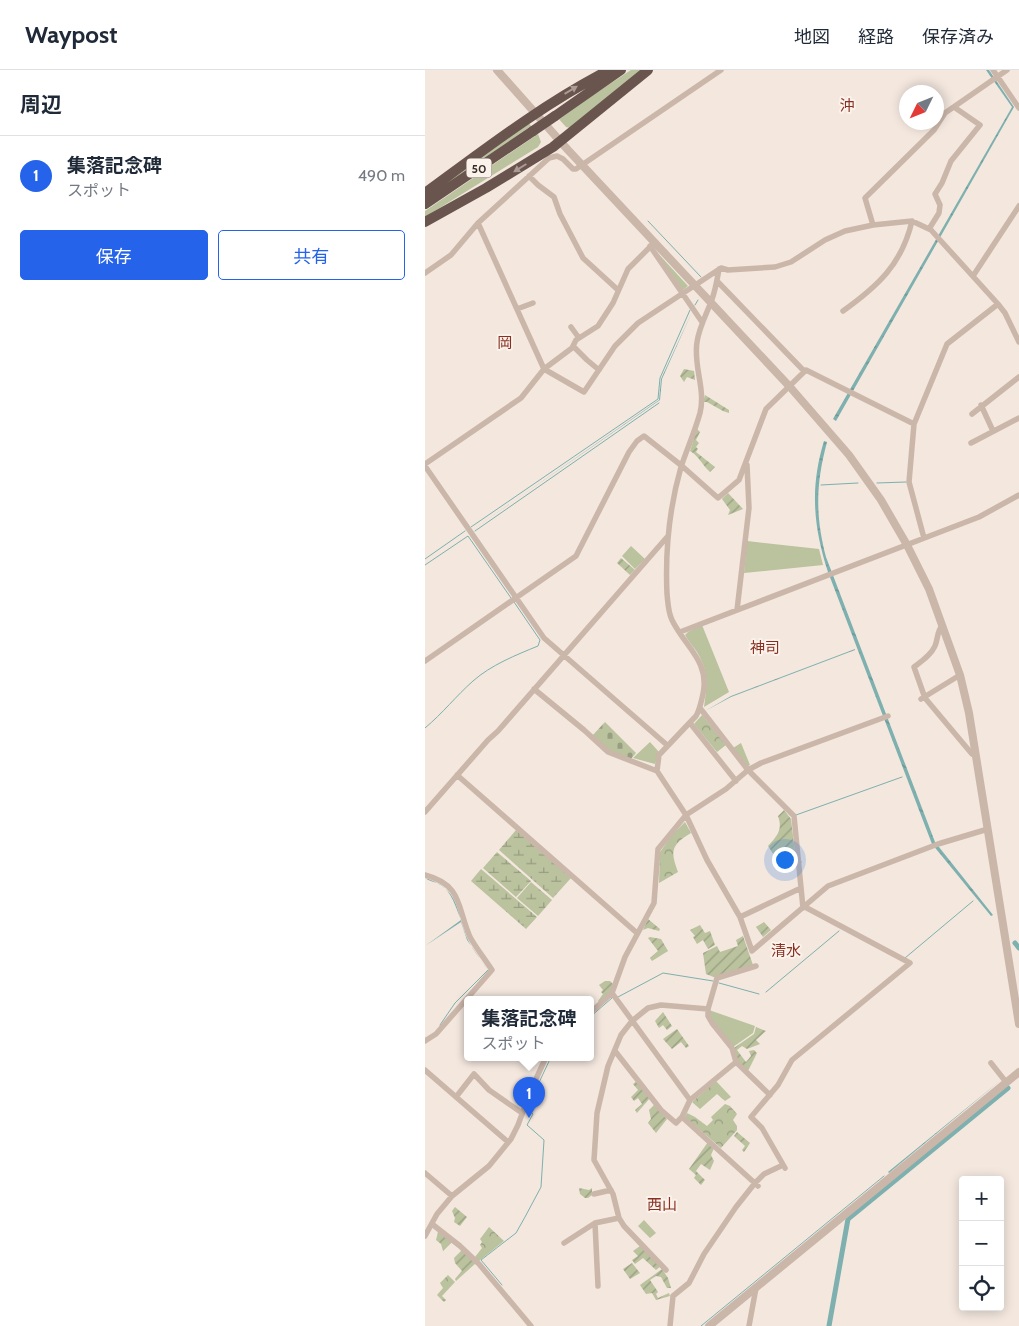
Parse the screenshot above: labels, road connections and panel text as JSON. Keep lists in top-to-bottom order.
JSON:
{
  "streets": {
    "highway": ["50"]
  },
  "districts": [
    "沖",
    "岡",
    "神司",
    "清水",
    "西山"
  ],
  "north": "bottom left",
  "page": {
    "header": "Waypost",
    "nav": ["地図", "経路", "保存済み"],
    "heading": "周辺",
    "list": [
      {
        "mark": "1",
        "name": "集落記念碑",
        "note": "スポット",
        "value": "490 m"
      }
    ],
    "buttons": ["保存", "共有"],
    "popup": ["集落記念碑", "スポット"],
    "pins": "1",
    "map_buttons": ["+", "−"]
  }
}
